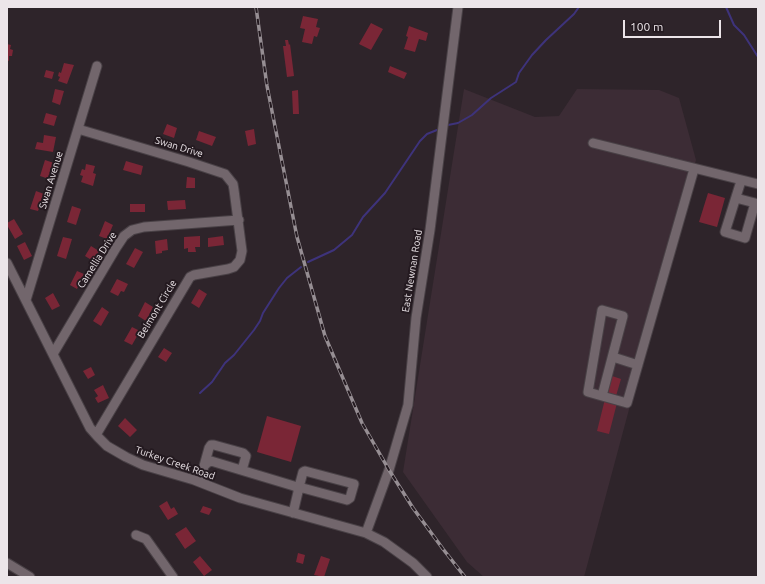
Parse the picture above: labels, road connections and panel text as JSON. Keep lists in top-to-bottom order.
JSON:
{
  "streets": {
    "street": [
      "Swan Drive",
      "Swan Avenue",
      "Camellia Drive",
      "East Newnan Road",
      "Belmont Circle",
      "Turkey Creek Road"
    ]
  },
  "crossings": [
    ["Swan Drive", "Swan Avenue"],
    ["Swan Drive", "Camellia Drive"],
    ["Swan Drive", "Belmont Circle"],
    ["Swan Avenue", "Turkey Creek Road"],
    ["Camellia Drive", "Belmont Circle"],
    ["Camellia Drive", "Turkey Creek Road"],
    ["East Newnan Road", "Turkey Creek Road"],
    ["Belmont Circle", "Turkey Creek Road"]
  ],
  "scale_bar": "100 m"
}
